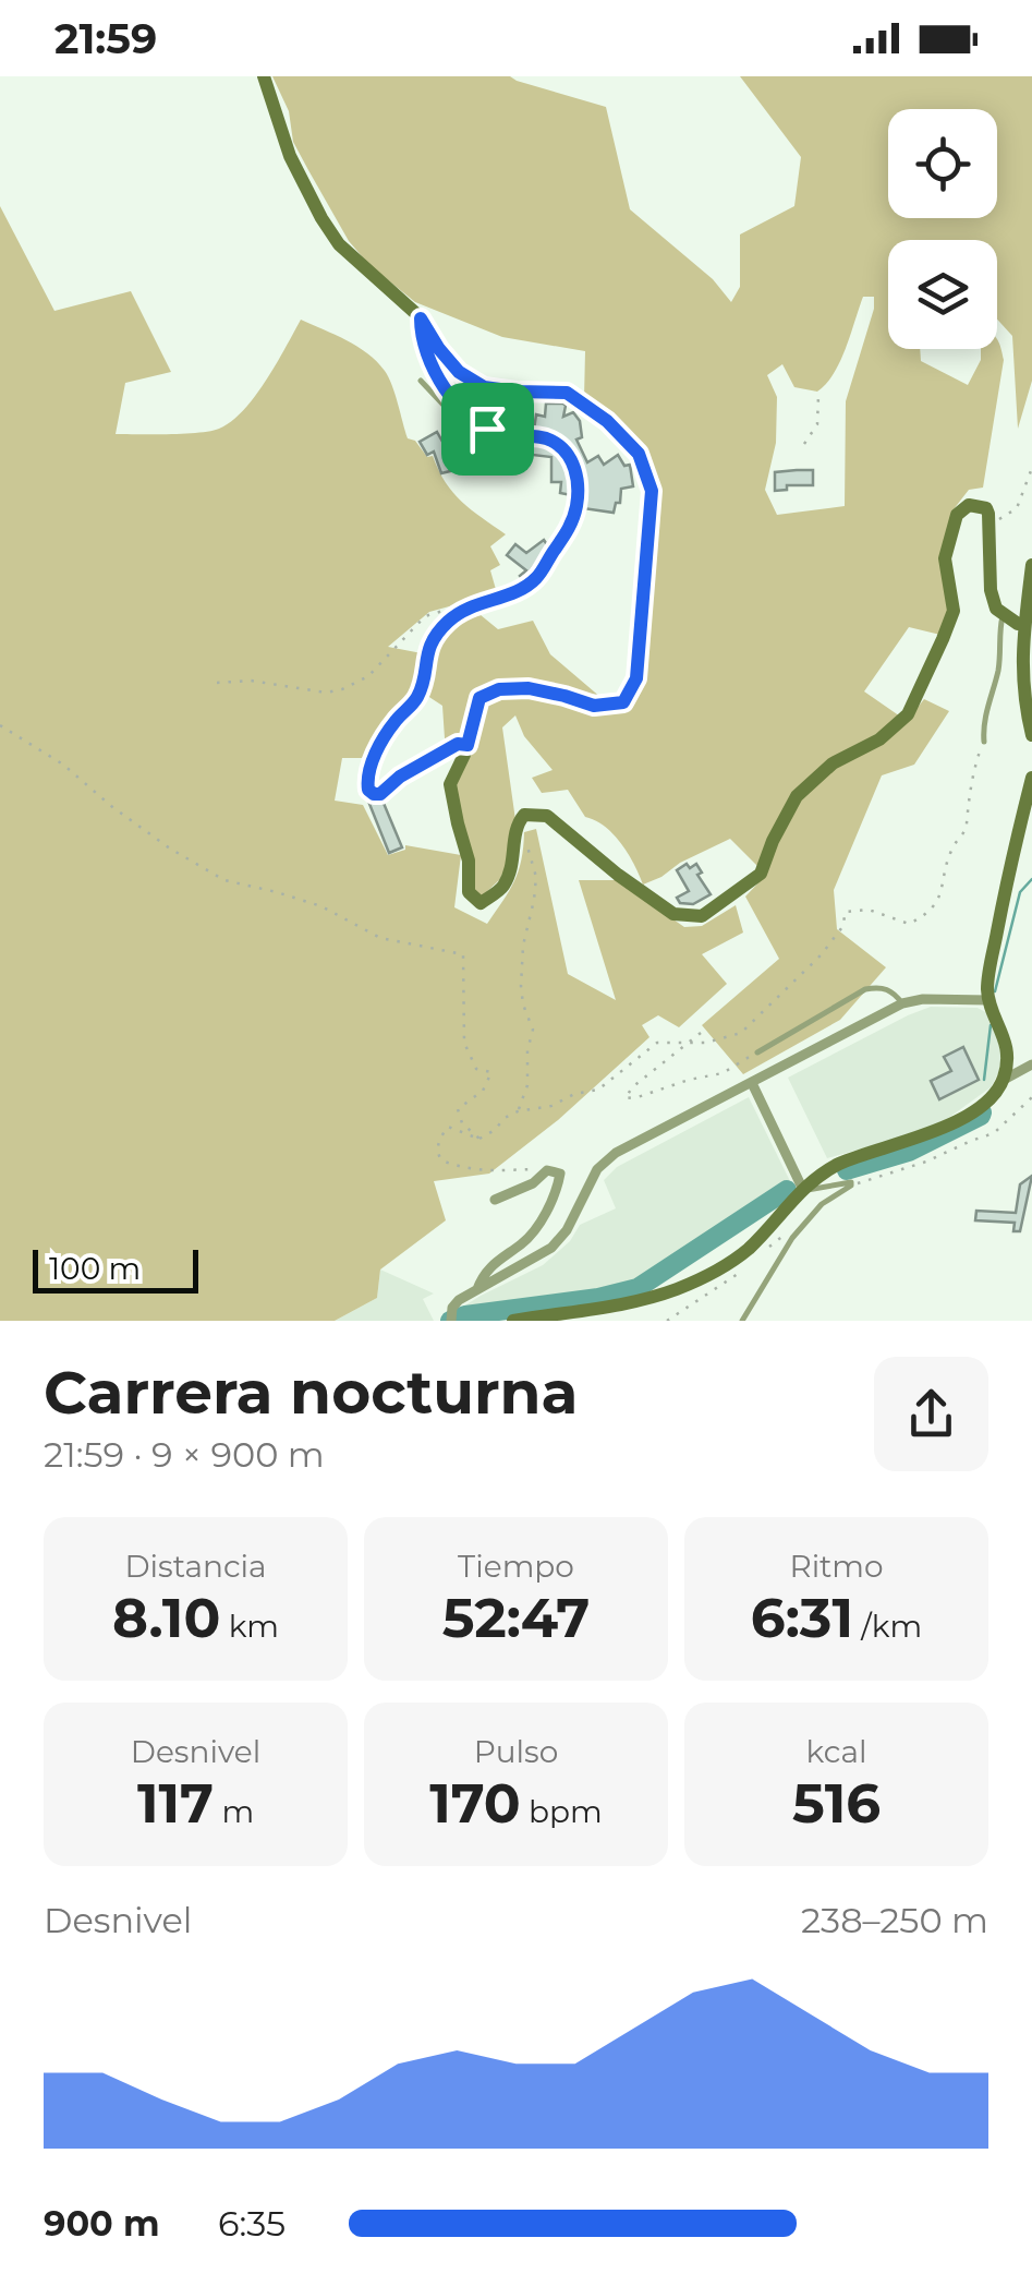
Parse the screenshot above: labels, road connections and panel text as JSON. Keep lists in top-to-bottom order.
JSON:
{
  "scale_bar": "100 m",
  "page": {
    "status": "21:59",
    "scale": "100 m",
    "heading": ["Carrera nocturna", "21:59 · 9 × 900 m"],
    "stats": [
      ["Distancia", "8.10 km"],
      ["Tiempo", "52:47"],
      ["Ritmo", "6:31 /km"],
      ["Desnivel", "117 m"],
      ["Pulso", "170 bpm"],
      ["kcal", "516"]
    ],
    "chart": ["Desnivel", "238–250 m"],
    "list": [
      {
        "name": "900 m",
        "note": "6:35"
      }
    ]
  }
}
